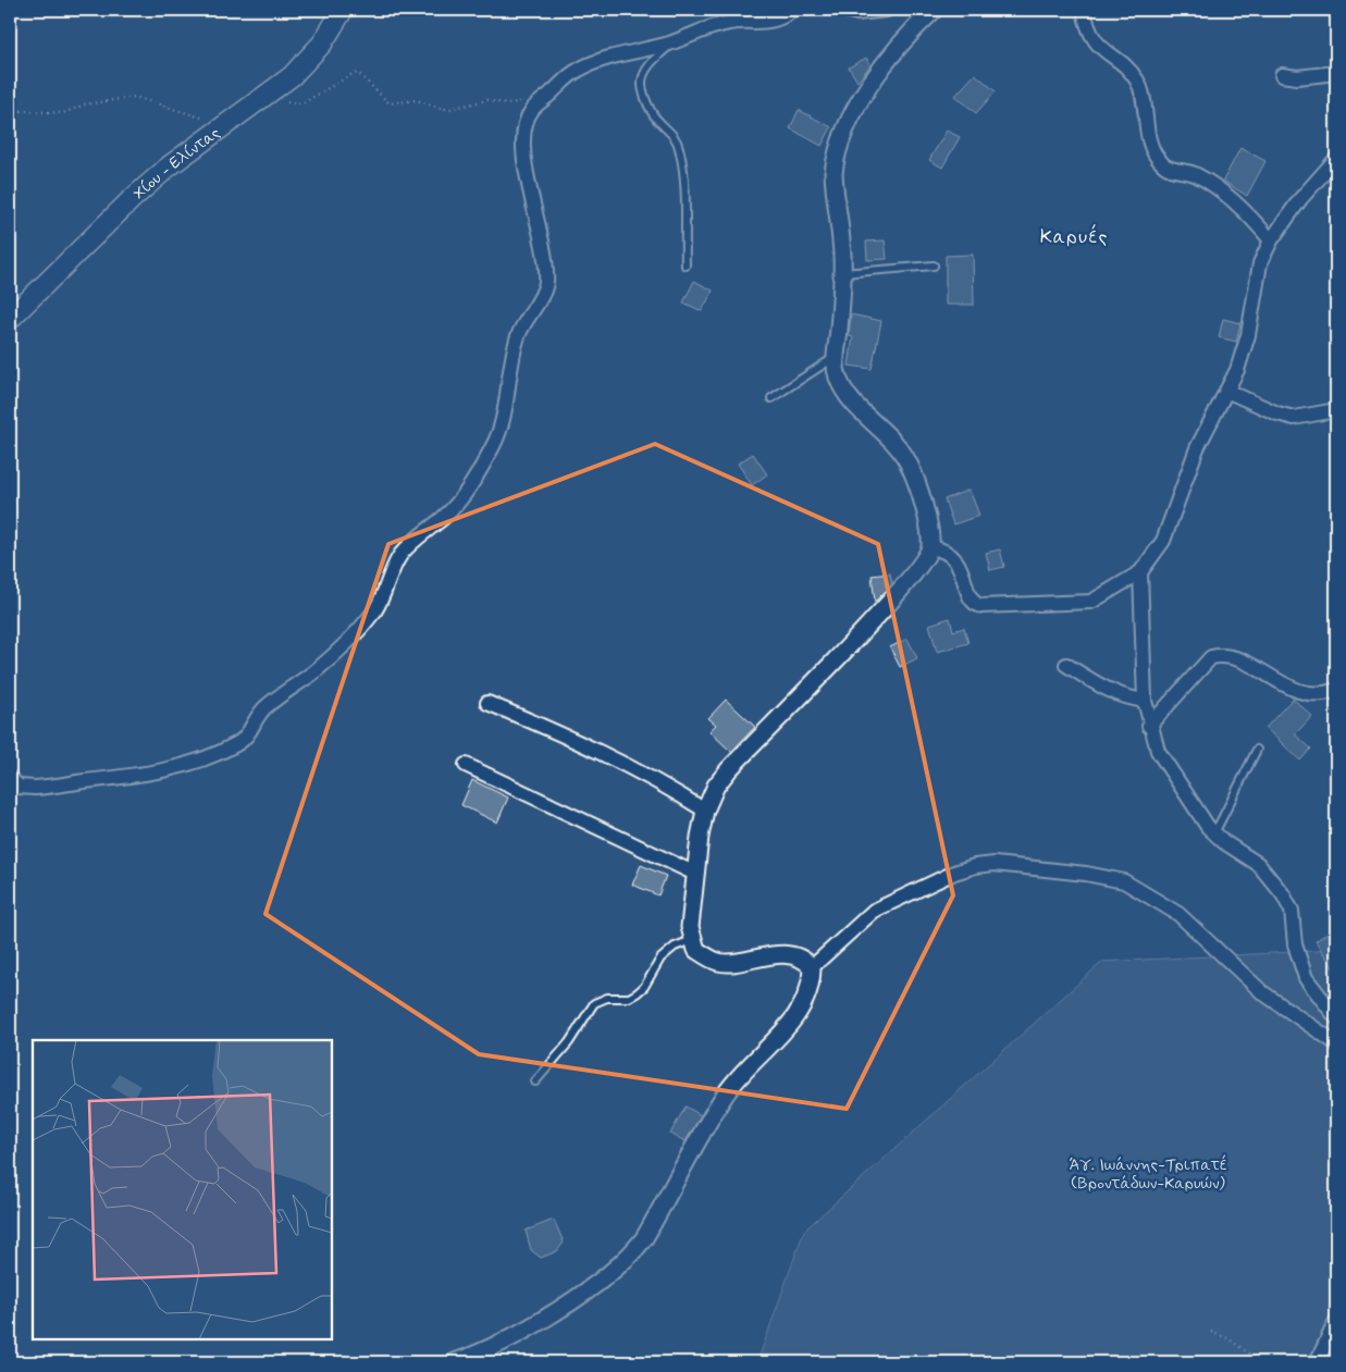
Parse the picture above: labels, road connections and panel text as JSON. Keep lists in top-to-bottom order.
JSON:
{
  "streets": {
    "main road": ["Χίου - Ελίντας"]
  },
  "districts": ["Καρυές"],
  "parks": ["Άγ. Ιωάννης-Τριπατέ (Βροντάδων-Καρυών)"]
}
